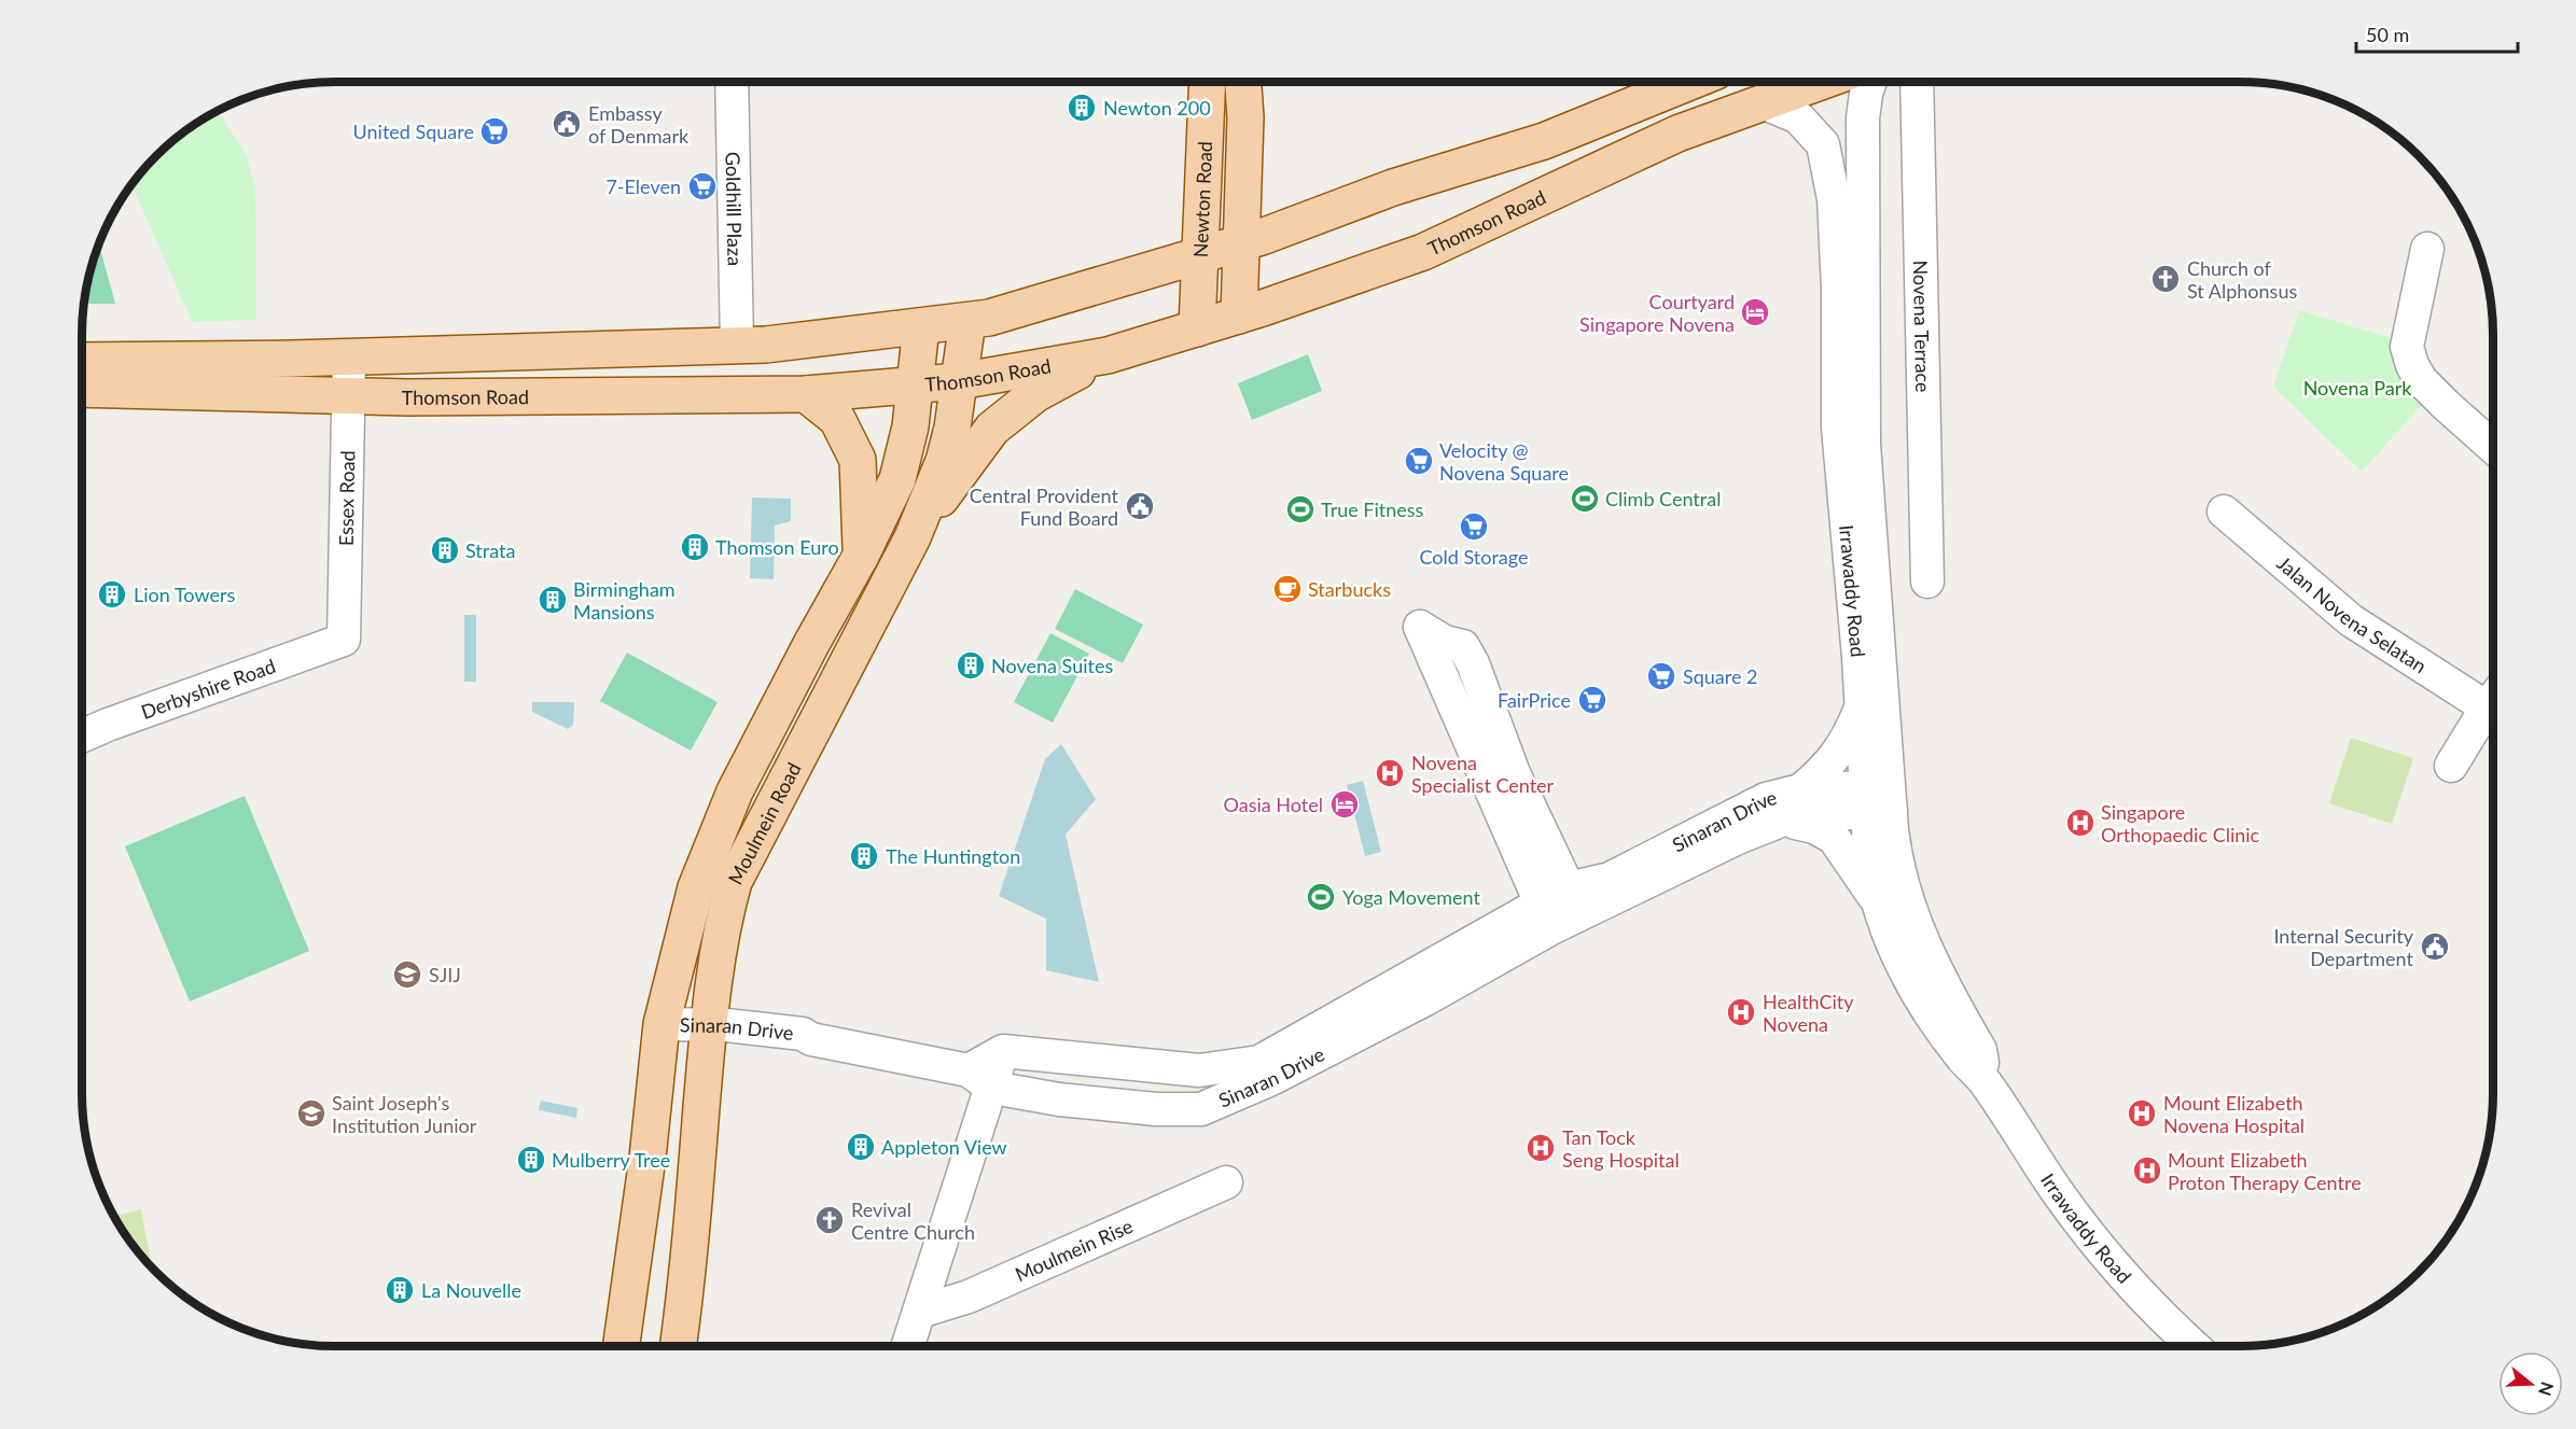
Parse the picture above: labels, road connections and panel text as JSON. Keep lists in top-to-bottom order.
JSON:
{
  "streets": {
    "main road": ["Newton Road", "Thomson Road", "Moulmein Road"],
    "street": [
      "Goldhill Plaza",
      "Novena Terrace",
      "Essex Road",
      "Irrawaddy Road",
      "Jalan Novena Selatan",
      "Derbyshire Road",
      "Sinaran Drive",
      "Moulmein Rise"
    ]
  },
  "crossings": [
    ["Newton Road", "Thomson Road"],
    ["Thomson Road", "Essex Road"],
    ["Thomson Road", "Irrawaddy Road"],
    ["Thomson Road", "Moulmein Road"],
    ["Essex Road", "Derbyshire Road"],
    ["Irrawaddy Road", "Sinaran Drive"],
    ["Sinaran Drive", "Moulmein Road"]
  ],
  "parks": ["Novena Park"],
  "places": {
    "building": [
      "Newton 200",
      "Thomson Euro",
      "Strata",
      "Lion Towers",
      "Birmingham Mansions",
      "Novena Suites",
      "The Huntington",
      "Appleton View",
      "Mulberry Tree",
      "La Nouvelle"
    ],
    "public building": ["Embassy of Denmark", "Central Provident Fund Board", "Internal Security Department"],
    "supermarket": [
      "United Square",
      "7-Eleven",
      "Velocity @ Novena Square",
      "Cold Storage",
      "Square 2",
      "FairPrice"
    ],
    "church": ["Church of St Alphonsus", "Revival Centre Church"],
    "hotel": ["Courtyard Singapore Novena", "Oasia Hotel"],
    "sports": ["Climb Central", "True Fitness", "Yoga Movement"],
    "cafe": ["Starbucks"],
    "hospital": [
      "Novena Specialist Center",
      "Singapore Orthopaedic Clinic",
      "HealthCity Novena",
      "Mount Elizabeth Novena Hospital",
      "Tan Tock Seng Hospital",
      "Mount Elizabeth Proton Therapy Centre"
    ],
    "school or university": ["SJIJ", "Saint Joseph's Institution Junior"]
  },
  "scale_bar": "50 m",
  "north": "right"
}
